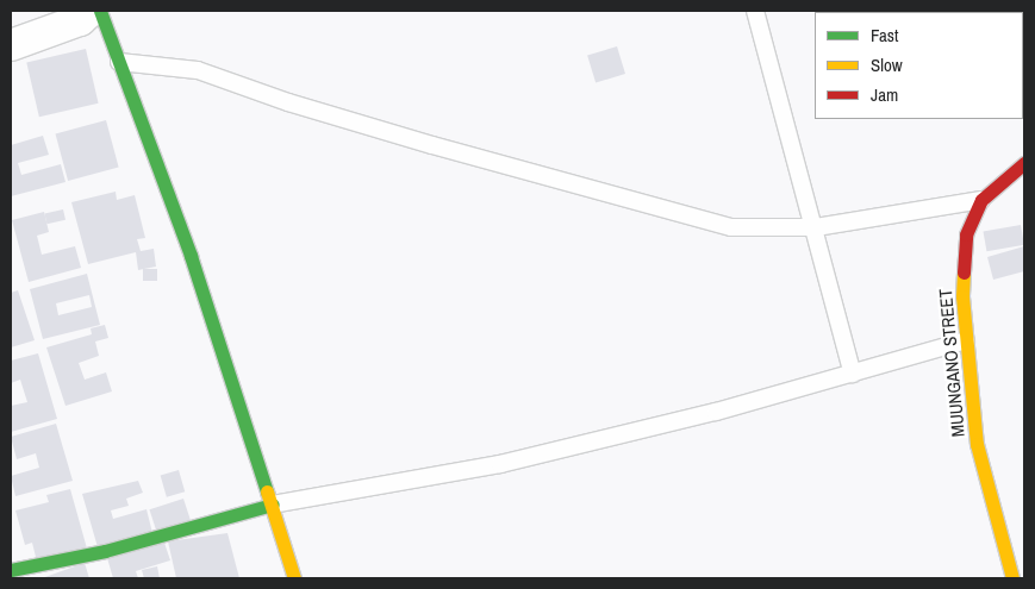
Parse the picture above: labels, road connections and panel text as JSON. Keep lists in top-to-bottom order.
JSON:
{
  "streets": {
    "street": ["MUUNGANO STREET"]
  },
  "legend": ["Fast", "Slow", "Jam"]
}
